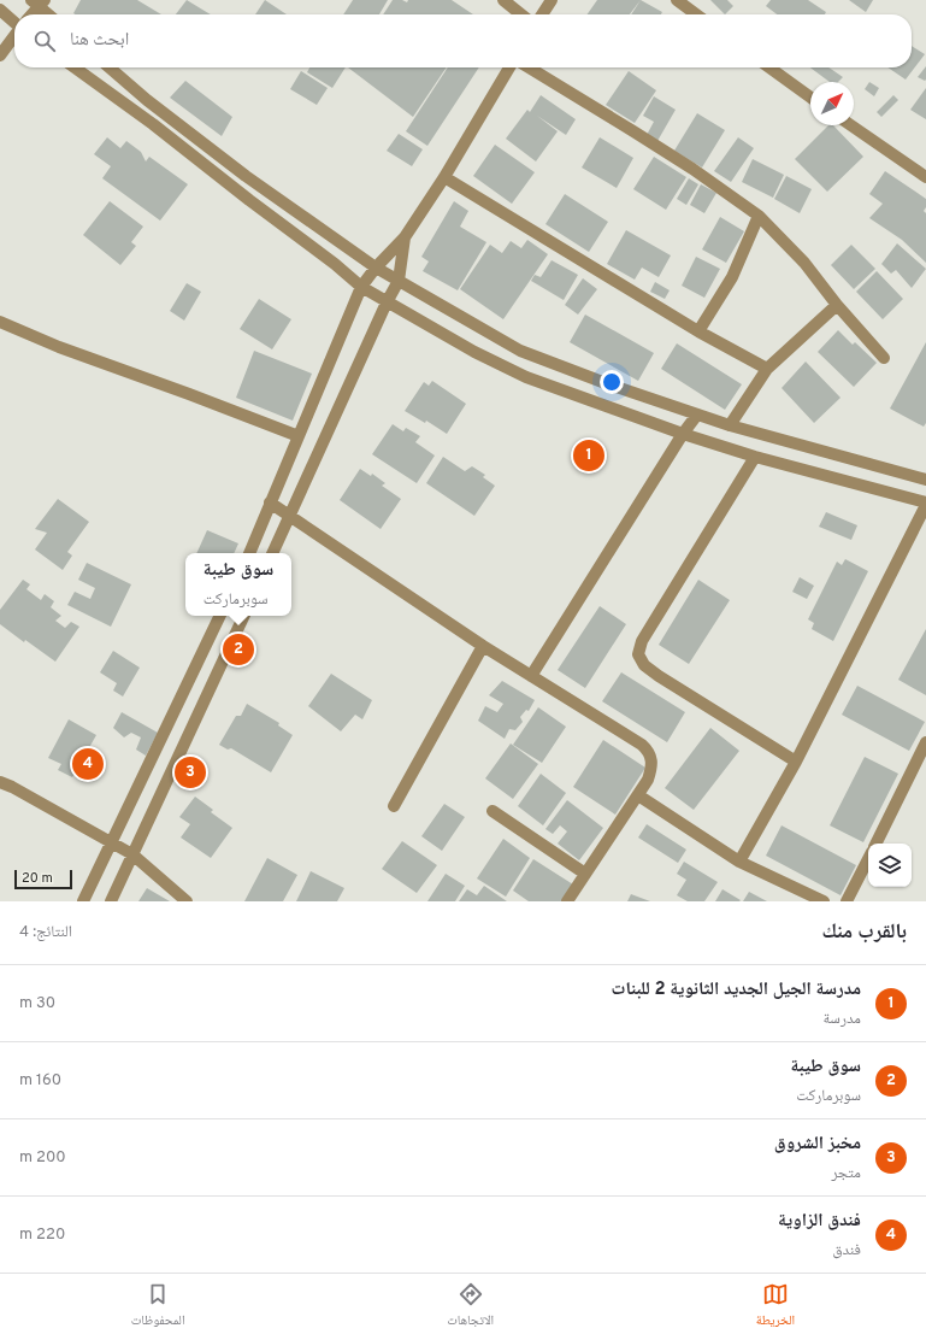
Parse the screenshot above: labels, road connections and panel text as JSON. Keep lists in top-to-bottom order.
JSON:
{
  "scale_bar": "20 m",
  "north": "top right",
  "page": {
    "search": "ابحث هنا",
    "pins": [
      "1",
      "2",
      "4",
      "3"
    ],
    "popup": ["سوق طيبة", "سوبرماركت"],
    "scale": "20 m",
    "heading": ["بالقرب منك", "النتائج: 4"],
    "list": [
      {
        "mark": "1",
        "name": "مدرسة الجيل الجديد الثانوية 2 للبنات",
        "note": "مدرسة",
        "value": "30 m"
      },
      {
        "mark": "2",
        "name": "سوق طيبة",
        "note": "سوبرماركت",
        "value": "160 m"
      },
      {
        "mark": "3",
        "name": "مخبز الشروق",
        "note": "متجر",
        "value": "200 m"
      },
      {
        "mark": "4",
        "name": "فندق الزاوية",
        "note": "فندق",
        "value": "220 m"
      }
    ],
    "nav": ["الخريطة", "الاتجاهات", "المحفوظات"]
  }
}
